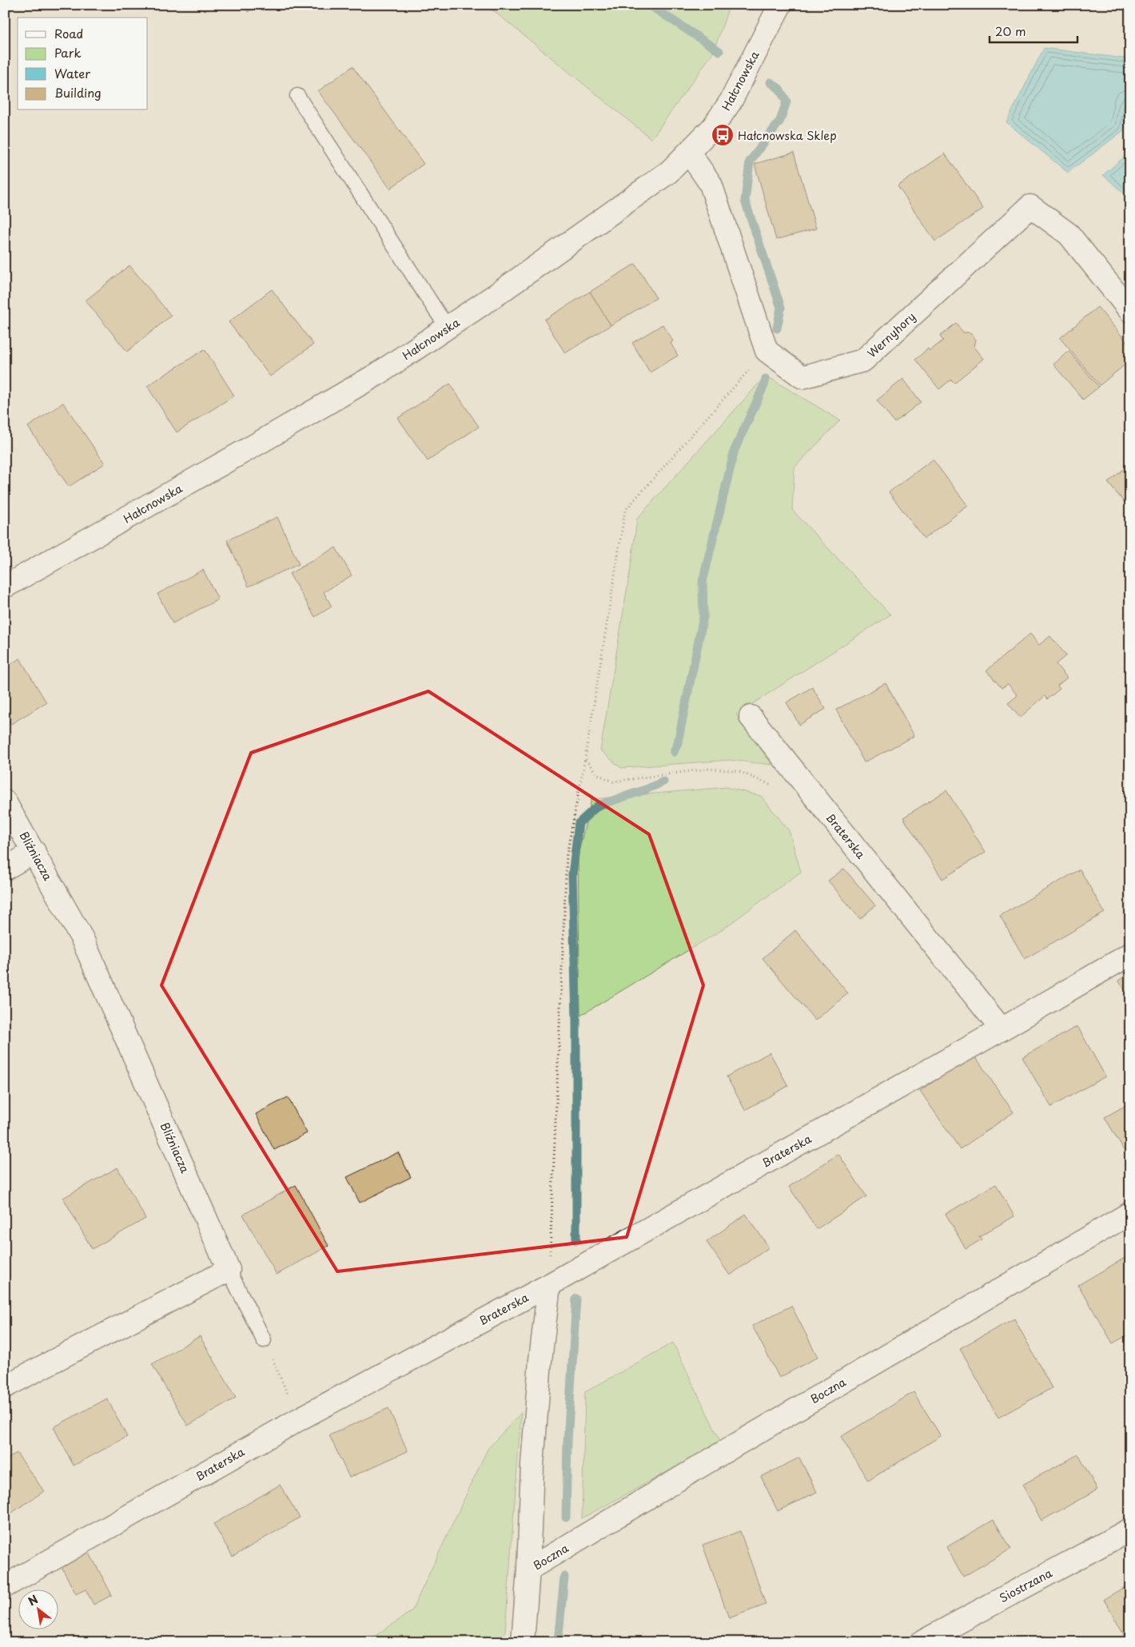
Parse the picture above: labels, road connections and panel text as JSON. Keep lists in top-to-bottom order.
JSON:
{
  "streets": {
    "street": [
      "Hałcnowska",
      "Wernyhory",
      "Braterska",
      "Bliźniacza",
      "Boczna",
      "Siostrzana"
    ]
  },
  "places": {
    "bus stop": ["Hałcnowska Sklep"]
  },
  "legend": [
    "Road",
    "Park",
    "Water",
    "Building"
  ],
  "scale_bar": "20 m",
  "north": "top left"
}
